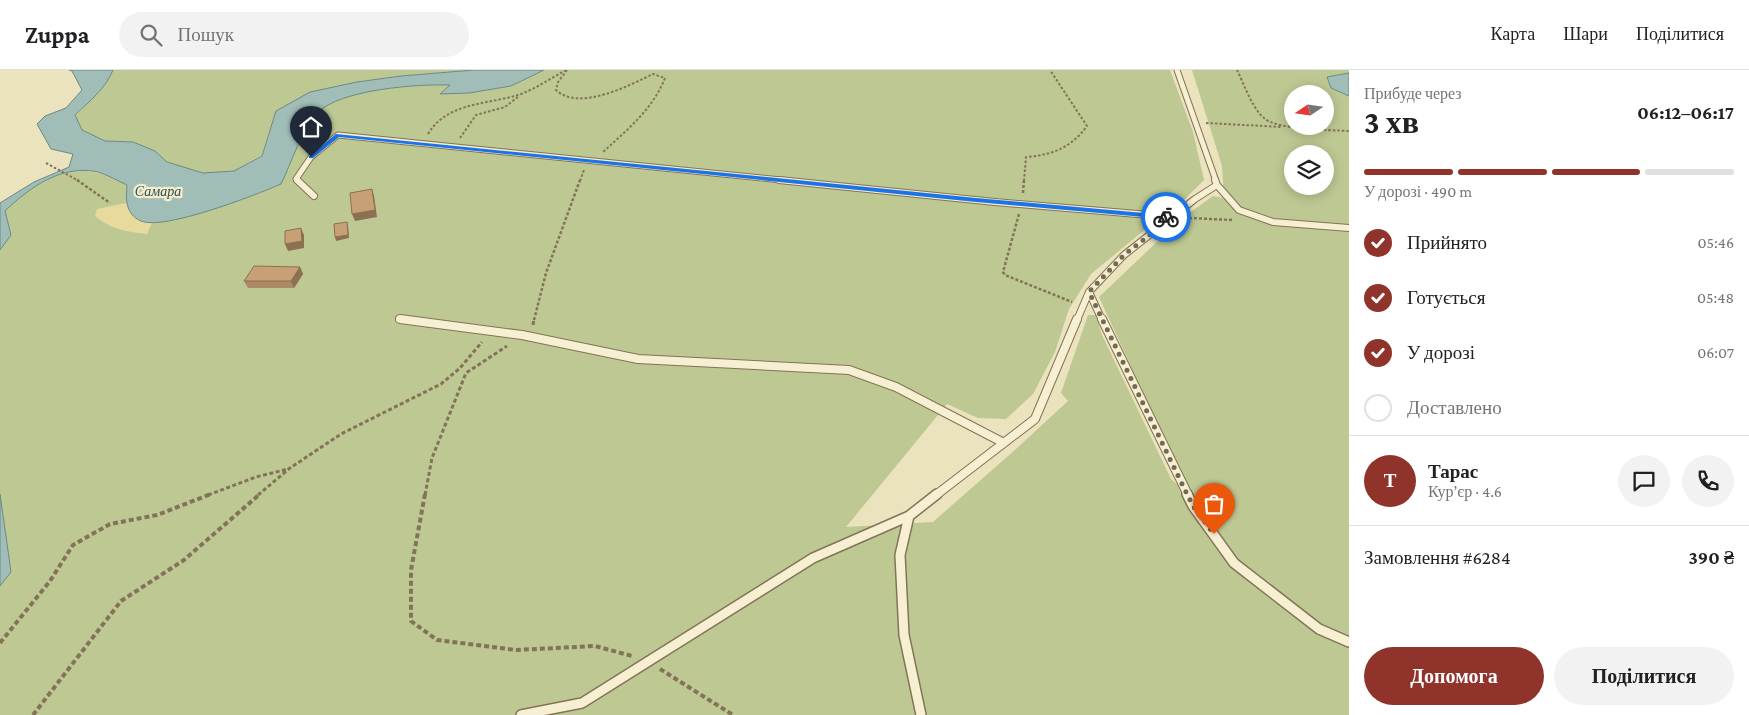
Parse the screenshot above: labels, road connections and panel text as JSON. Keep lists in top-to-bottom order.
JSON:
{
  "water": ["Самара"],
  "north": "left",
  "page": {
    "header": "Zuppa",
    "search": "Пошук",
    "nav": ["Карта", "Шари", "Поділитися"],
    "heading": ["3 хв", "Прибуде через", "06:12–06:17"],
    "panel": [
      "Тарас",
      "Кур’єр · 4.6",
      "Замовлення #6284",
      "390 ₴"
    ],
    "bar": "У дорозі · 490 m",
    "list": [
      ["Прийнято", "05:46"],
      ["Готується", "05:48"],
      ["У дорозі", "06:07"],
      "Доставлено"
    ],
    "round": "Т",
    "buttons": ["Допомога", "Поділитися"]
  }
}
